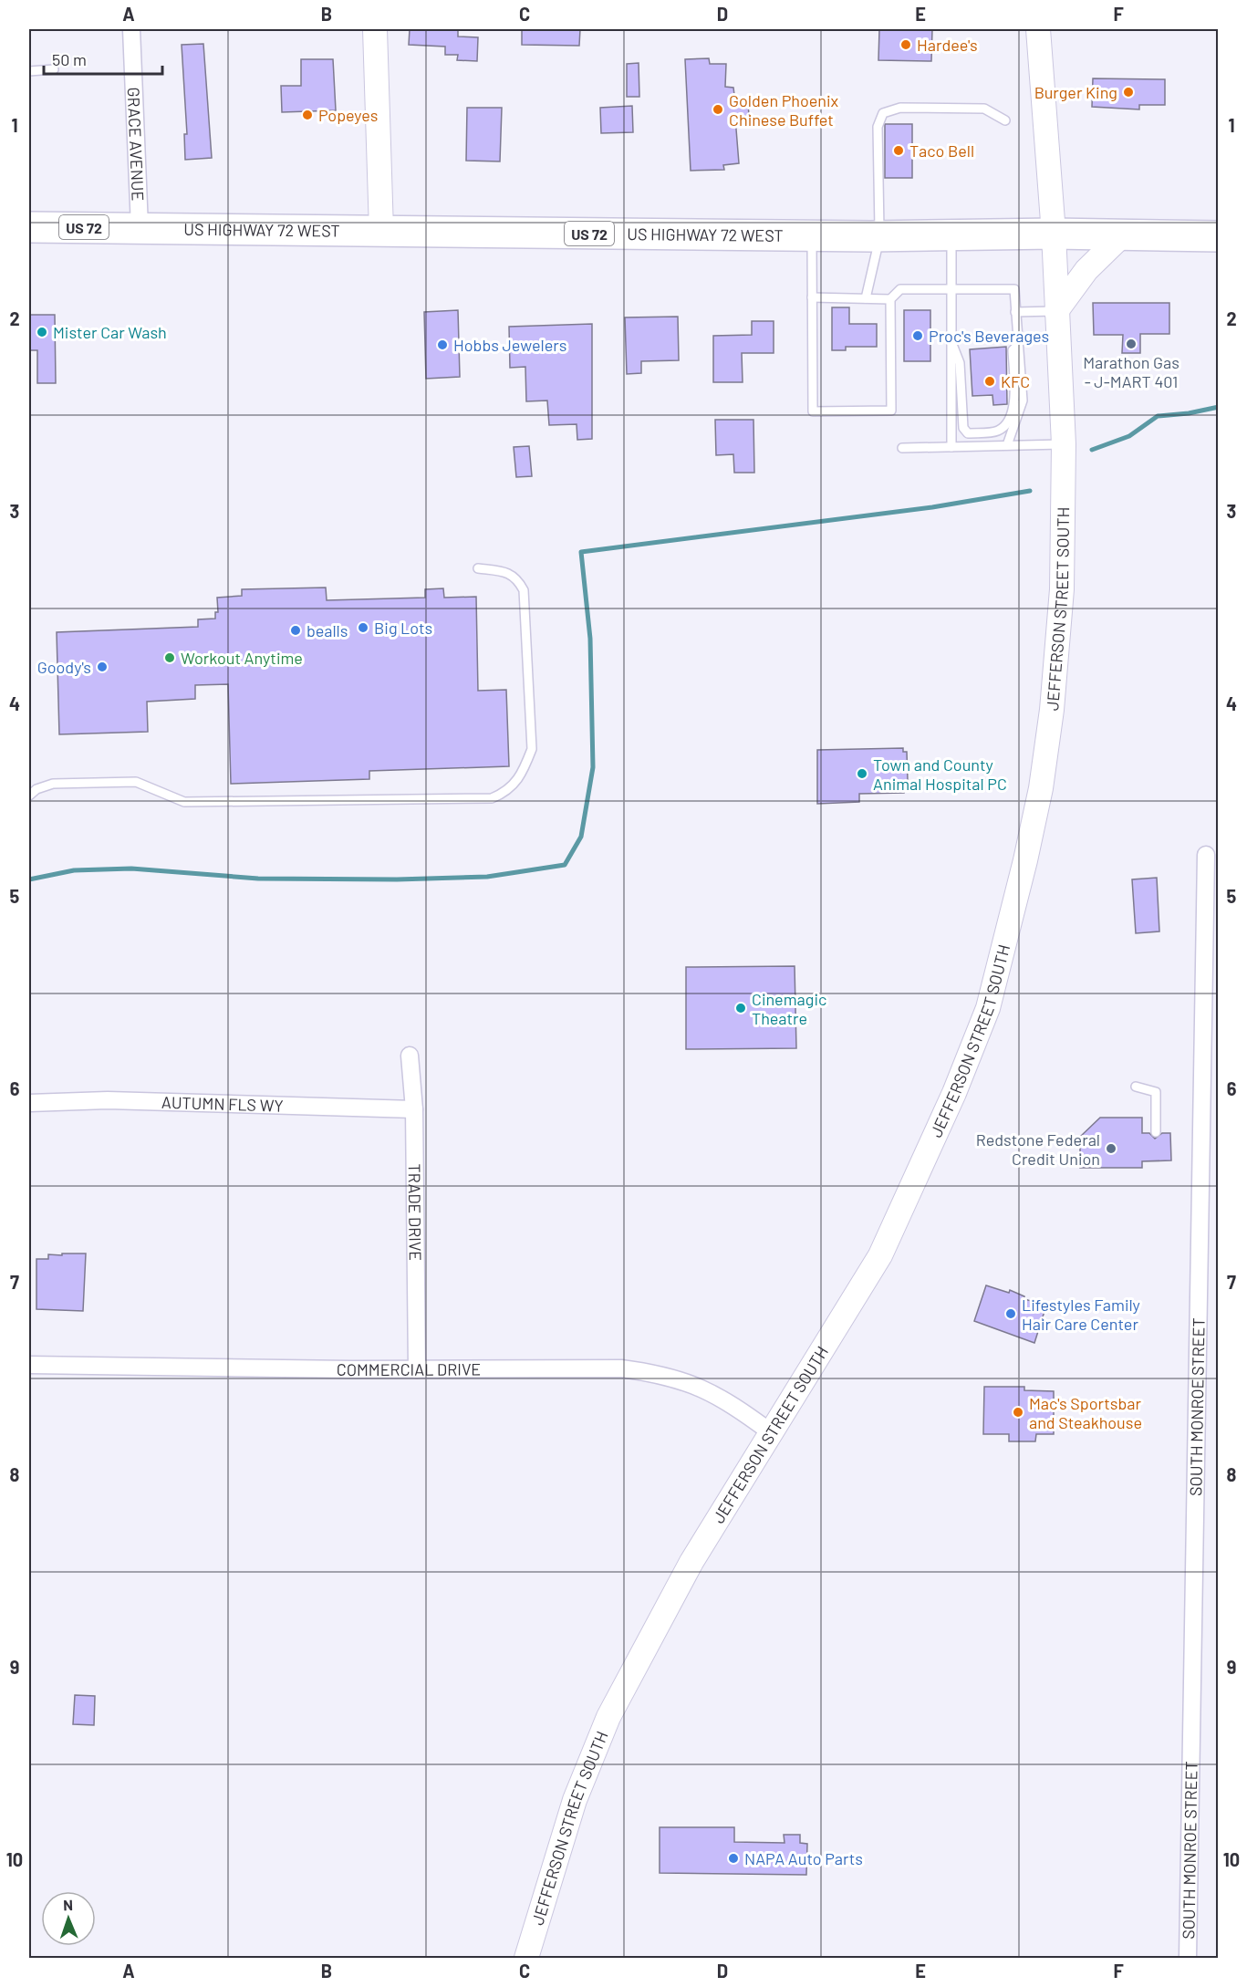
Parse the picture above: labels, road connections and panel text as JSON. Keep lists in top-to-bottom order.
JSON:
{
  "streets": {
    "highway": ["US 72", "US HIGHWAY 72 WEST"],
    "street": [
      "GRACE AVENUE",
      "JEFFERSON STREET SOUTH",
      "AUTUMN FLS WY",
      "TRADE DRIVE",
      "COMMERCIAL DRIVE",
      "SOUTH MONROE STREET"
    ]
  },
  "crossings": [
    ["GRACE AVENUE", "US HIGHWAY 72 WEST"],
    ["US HIGHWAY 72 WEST", "JEFFERSON STREET SOUTH"],
    ["JEFFERSON STREET SOUTH", "COMMERCIAL DRIVE"],
    ["AUTUMN FLS WY", "TRADE DRIVE"],
    ["TRADE DRIVE", "COMMERCIAL DRIVE"]
  ],
  "places": [
    "Hardee's",
    "Burger King",
    "Golden Phoenix Chinese Buffet",
    "Popeyes",
    "Taco Bell",
    "Mister Car Wash",
    "Proc's Beverages",
    "Marathon Gas - J-MART 401",
    "Hobbs Jewelers",
    "KFC",
    "Big Lots",
    "bealls",
    "Workout Anytime",
    "Goody's",
    "Town and County Animal Hospital PC",
    "Cinemagic Theatre",
    "Redstone Federal Credit Union",
    "Lifestyles Family Hair Care Center",
    "Mac's Sportsbar and Steakhouse",
    "NAPA Auto Parts"
  ],
  "scale_bar": "50 m",
  "north": "top",
  "grid": {
    "columns": [
      "A",
      "B",
      "C",
      "D",
      "E",
      "F"
    ],
    "rows": [
      "1",
      "2",
      "3",
      "4",
      "5",
      "6",
      "7",
      "8",
      "9",
      "10"
    ]
  }
}
